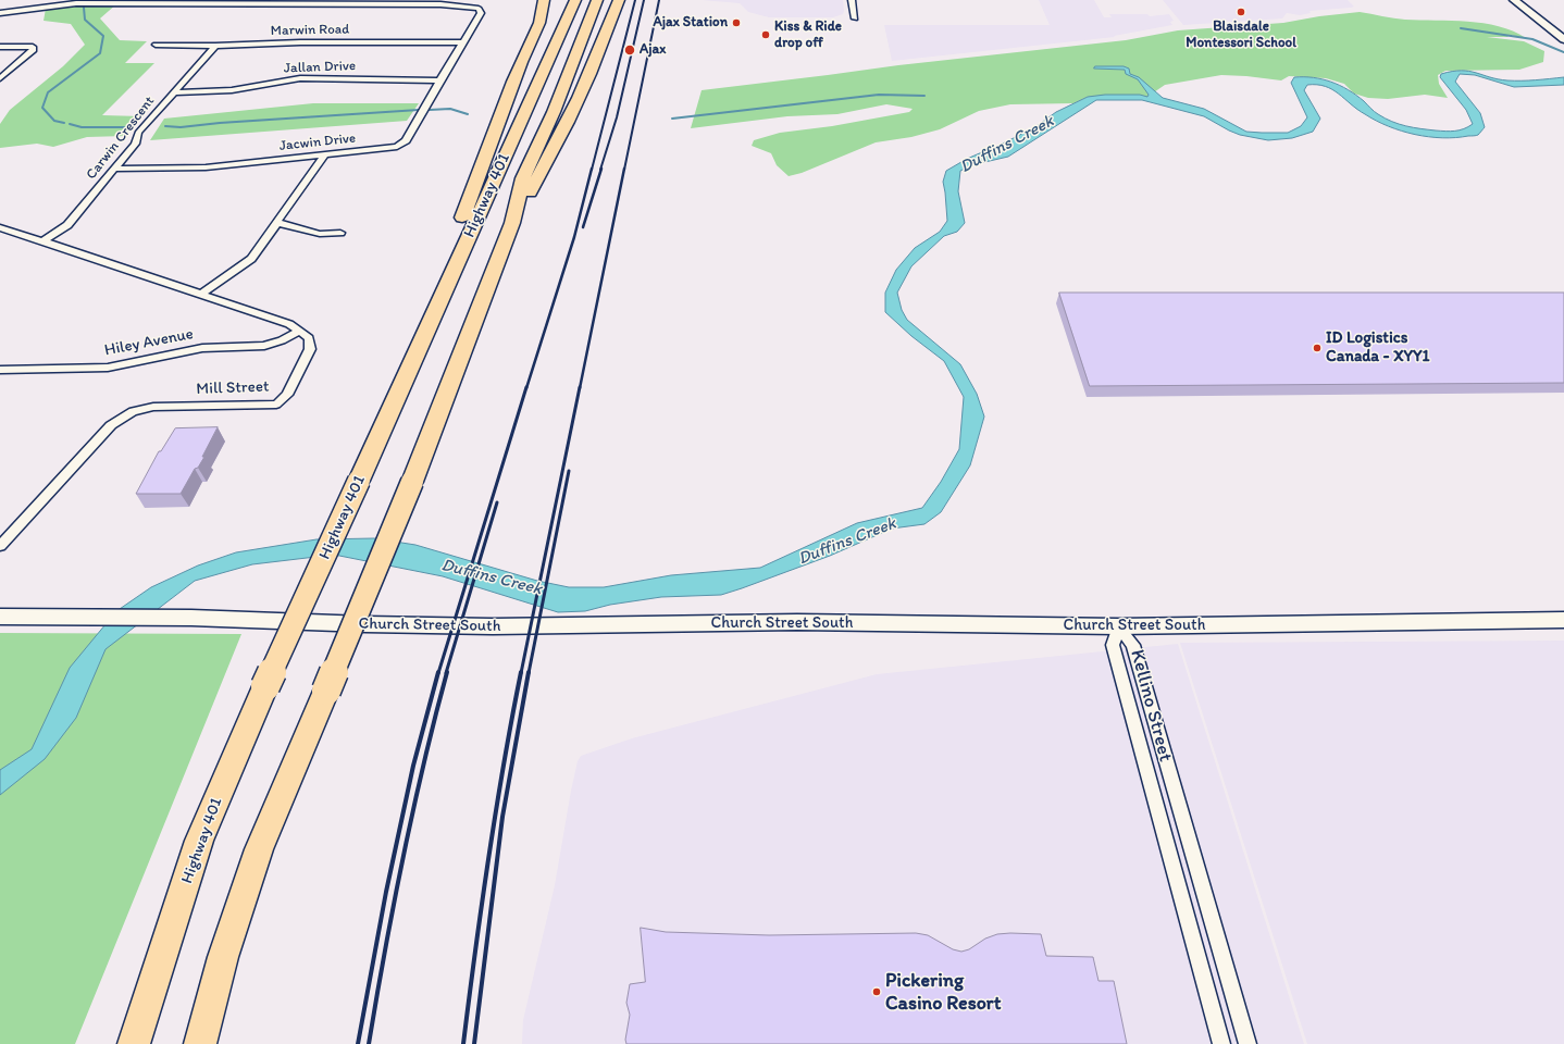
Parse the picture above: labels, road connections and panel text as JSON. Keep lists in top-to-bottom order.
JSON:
{
  "streets": {
    "highway": ["Highway 401"],
    "main road": ["Church Street South"],
    "street": [
      "Marwin Road",
      "Jallan Drive",
      "Carwin Crescent",
      "Jacwin Drive",
      "Hiley Avenue",
      "Mill Street",
      "Kellino Street"
    ]
  },
  "crossings": [
    ["Marwin Road", "Carwin Crescent"],
    ["Marwin Road", "Jacwin Drive"],
    ["Jallan Drive", "Carwin Crescent"],
    ["Jallan Drive", "Jacwin Drive"],
    ["Carwin Crescent", "Jacwin Drive"],
    ["Hiley Avenue", "Mill Street"],
    ["Church Street South", "Kellino Street"]
  ],
  "water": ["Duffins Creek"],
  "places": [
    "Blaisdale Montessori School",
    "Ajax Station",
    "Kiss & Ride drop off",
    "Ajax",
    "ID Logistics Canada - XYY1",
    "Pickering Casino Resort"
  ]
}
